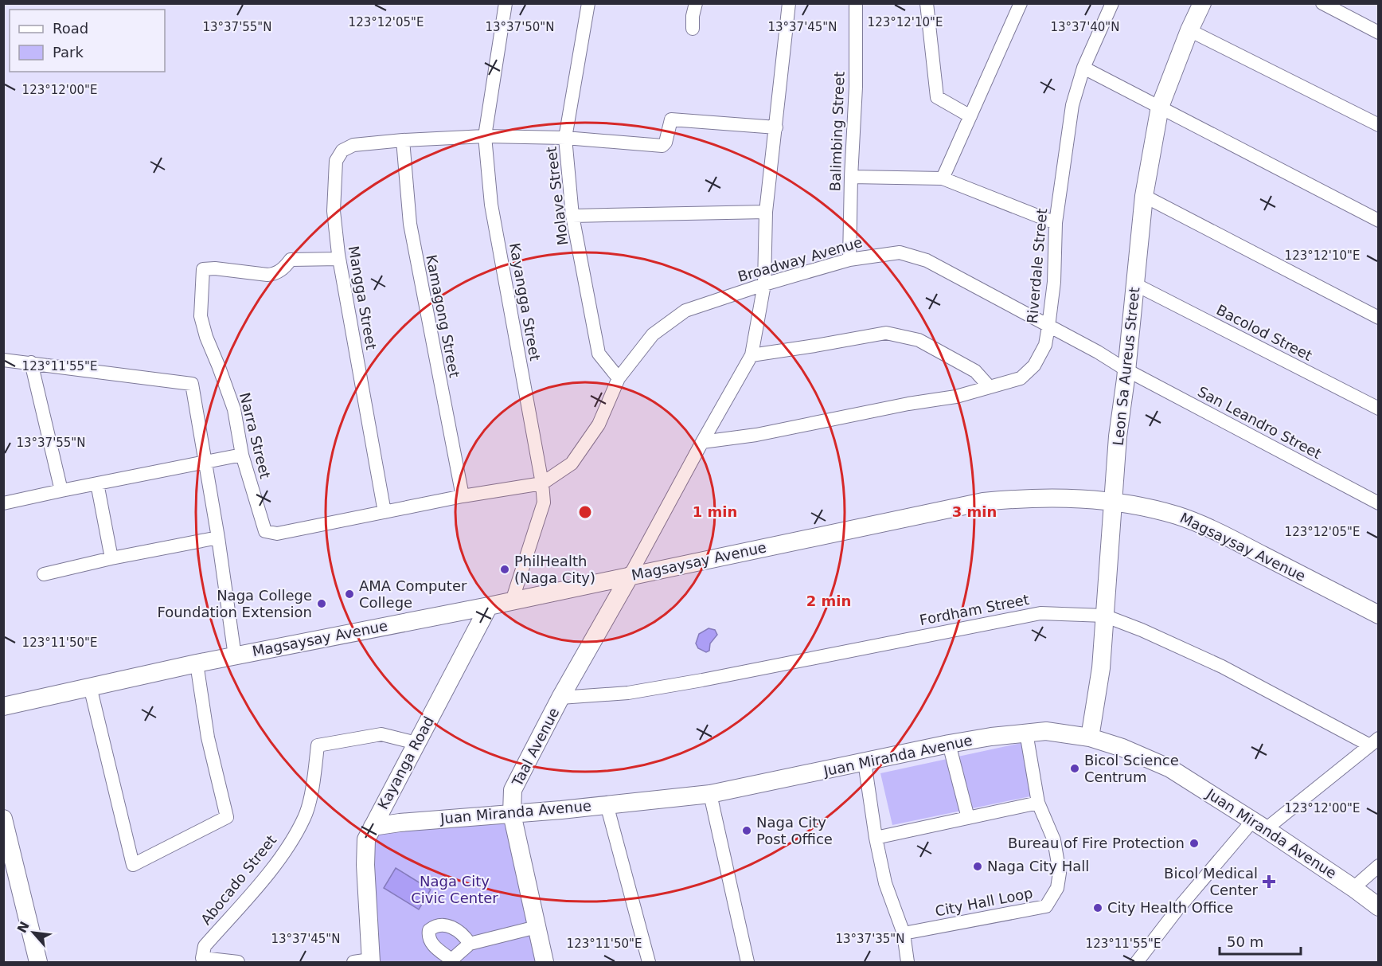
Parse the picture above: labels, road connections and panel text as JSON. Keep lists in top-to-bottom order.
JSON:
{
  "streets": {
    "street": [
      "Balimbing Street",
      "Molave Street",
      "Broadway Avenue",
      "Riverdale Street",
      "Mangga Street",
      "Kayangga Street",
      "Kamagong Street",
      "Bacolod Street",
      "Leon Sa Aureus Street",
      "San Leandro Street",
      "Narra Street",
      "Magsaysay Avenue",
      "Fordham Street",
      "Taal Avenue",
      "Juan Miranda Avenue",
      "Kayanga Road",
      "Abocado Street",
      "City Hall Loop"
    ]
  },
  "crossings": [
    ["Balimbing Street", "Broadway Avenue"],
    ["Molave Street", "Broadway Avenue"],
    ["Molave Street", "Mangga Street"],
    ["Broadway Avenue", "Riverdale Street"],
    ["Broadway Avenue", "Kayangga Street"],
    ["Broadway Avenue", "Leon Sa Aureus Street"],
    ["Broadway Avenue", "San Leandro Street"],
    ["Broadway Avenue", "Narra Street"],
    ["Mangga Street", "Kayangga Street"],
    ["Mangga Street", "Kamagong Street"],
    ["Mangga Street", "Narra Street"],
    ["Kayangga Street", "Narra Street"],
    ["Kayangga Street", "Magsaysay Avenue"],
    ["Kamagong Street", "Narra Street"],
    ["Bacolod Street", "Leon Sa Aureus Street"],
    ["Leon Sa Aureus Street", "San Leandro Street"],
    ["Leon Sa Aureus Street", "Magsaysay Avenue"],
    ["Leon Sa Aureus Street", "Fordham Street"],
    ["Leon Sa Aureus Street", "Juan Miranda Avenue"],
    ["Magsaysay Avenue", "Taal Avenue"],
    ["Magsaysay Avenue", "Kayanga Road"],
    ["Fordham Street", "Taal Avenue"],
    ["Taal Avenue", "Juan Miranda Avenue"],
    ["Juan Miranda Avenue", "Kayanga Road"],
    ["Juan Miranda Avenue", "City Hall Loop"],
    ["Kayanga Road", "Abocado Street"]
  ],
  "parks": ["Naga City Civic Center"],
  "places": {
    "other": [
      "PhilHealth (Naga City)",
      "AMA Computer College",
      "Naga College Foundation Extension",
      "Bicol Science Centrum",
      "Naga City Post Office",
      "Bureau of Fire Protection",
      "Naga City Hall",
      "City Health Office"
    ],
    "health": ["Bicol Medical Center"]
  },
  "legend": ["Road", "Park"],
  "scale_bar": "50 m",
  "north": "top left",
  "coordinates": [
    "123°12'05\"E",
    "123°12'10\"E",
    "13°37'55\"N",
    "13°37'50\"N",
    "13°37'45\"N",
    "13°37'40\"N",
    "123°12'00\"E",
    "123°11'55\"E",
    "123°11'50\"E",
    "13°37'35\"N"
  ],
  "rings": ["1 min", "3 min", "2 min"]
}
